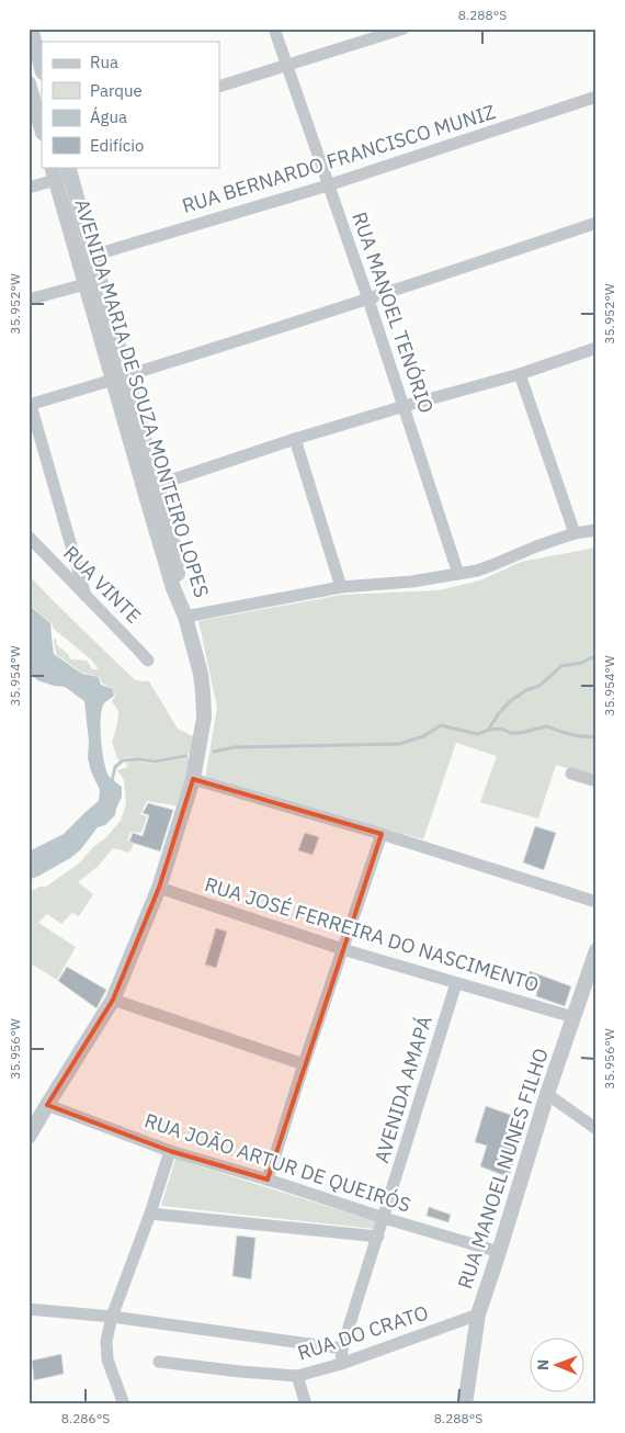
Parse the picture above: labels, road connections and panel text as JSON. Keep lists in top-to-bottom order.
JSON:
{
  "streets": {
    "street": [
      "RUA BERNARDO FRANCISCO MUNIZ",
      "RUA MANOEL TENÓRIO",
      "AVENIDA MARIA DE SOUZA MONTEIRO LOPES",
      "RUA VINTE",
      "RUA JOSÉ FERREIRA DO NASCIMENTO",
      "AVENIDA AMAPÁ",
      "RUA JOÃO ARTUR DE QUEIRÓS",
      "RUA MANOEL NUNES FILHO",
      "RUA DO CRATO"
    ]
  },
  "crossings": [
    ["RUA BERNARDO FRANCISCO MUNIZ", "RUA MANOEL TENÓRIO"],
    ["RUA BERNARDO FRANCISCO MUNIZ", "AVENIDA MARIA DE SOUZA MONTEIRO LOPES"],
    ["RUA JOSÉ FERREIRA DO NASCIMENTO", "AVENIDA AMAPÁ"],
    ["RUA JOSÉ FERREIRA DO NASCIMENTO", "RUA MANOEL NUNES FILHO"],
    ["AVENIDA AMAPÁ", "RUA JOÃO ARTUR DE QUEIRÓS"],
    ["AVENIDA AMAPÁ", "RUA DO CRATO"],
    ["RUA JOÃO ARTUR DE QUEIRÓS", "RUA MANOEL NUNES FILHO"],
    ["RUA MANOEL NUNES FILHO", "RUA DO CRATO"]
  ],
  "legend": [
    "Rua",
    "Parque",
    "Água",
    "Edifício"
  ],
  "north": "left",
  "coordinates": [
    "8.288°S",
    "35.952°W",
    "35.954°W",
    "35.956°W",
    "8.286°S"
  ]
}
